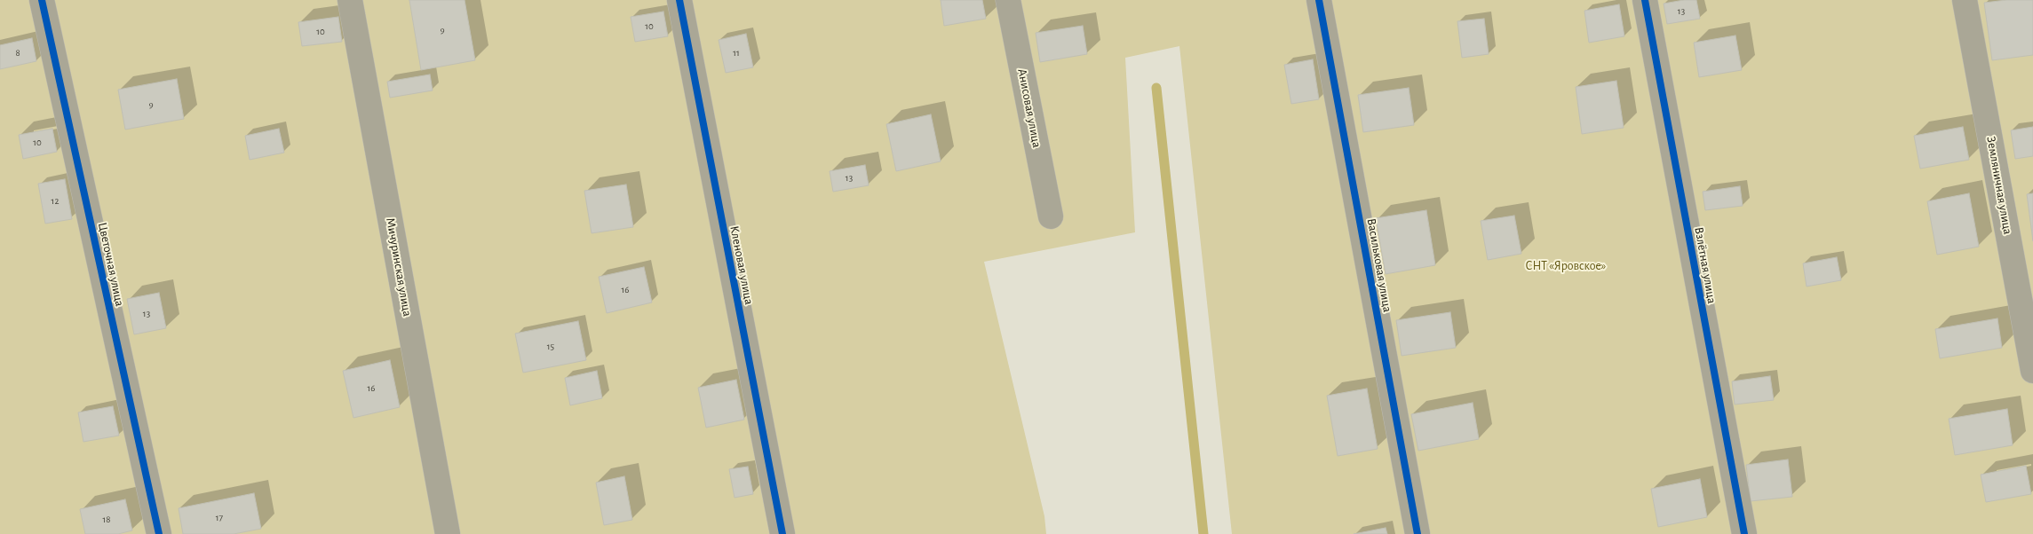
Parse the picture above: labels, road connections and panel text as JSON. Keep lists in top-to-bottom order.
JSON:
{
  "streets": {
    "street": [
      "Анисовая улица",
      "Земляничная улица",
      "Цветочная улица",
      "Кленовая улица",
      "Васильковая улица",
      "Взлётная улица",
      "Мичуринская улица"
    ]
  },
  "parks": ["СНТ «Яровское»"],
  "house_numbers": [
    "13",
    "10",
    "9",
    "10",
    "8",
    "11",
    "9",
    "10",
    "13",
    "12",
    "16",
    "13",
    "15",
    "16",
    "17",
    "18"
  ]
}
